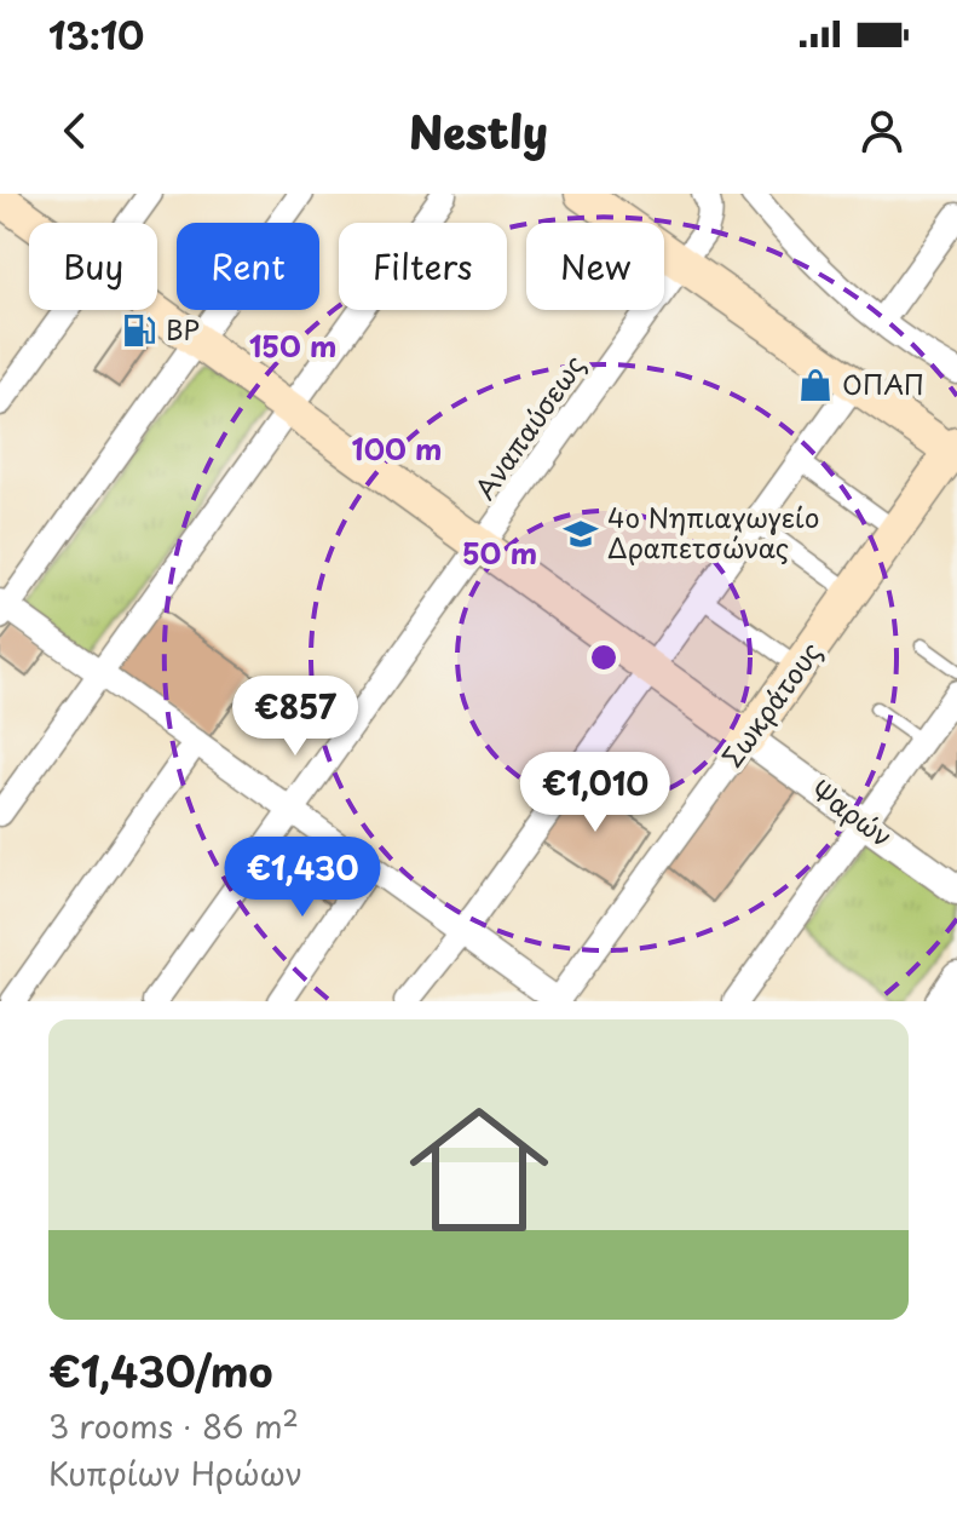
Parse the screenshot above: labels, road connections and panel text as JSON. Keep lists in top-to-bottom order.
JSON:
{
  "streets": {
    "main road": ["Σωκράτους"],
    "street": ["Αναπαύσεως", "Ψαρών"]
  },
  "crossings": [
    ["Σωκράτους", "Ψαρών"]
  ],
  "places": {
    "fuel station": ["BP"],
    "shop": ["ΟΠΑΠ"],
    "school or university": ["4ο Νηπιαγωγείο Δραπετσώνας"]
  },
  "page": {
    "status": "13:10",
    "header": "Nestly",
    "chip": [
      "Buy",
      "Rent",
      "Filters",
      "New"
    ],
    "price": ["€857", "€1,010", "€1,430"],
    "list": [
      {
        "name": "€1,430/mo",
        "note": "3 rooms · 86 m² · Κυπρίων Ηρώων"
      }
    ]
  },
  "rings": ["150 m", "100 m", "50 m"]
}
